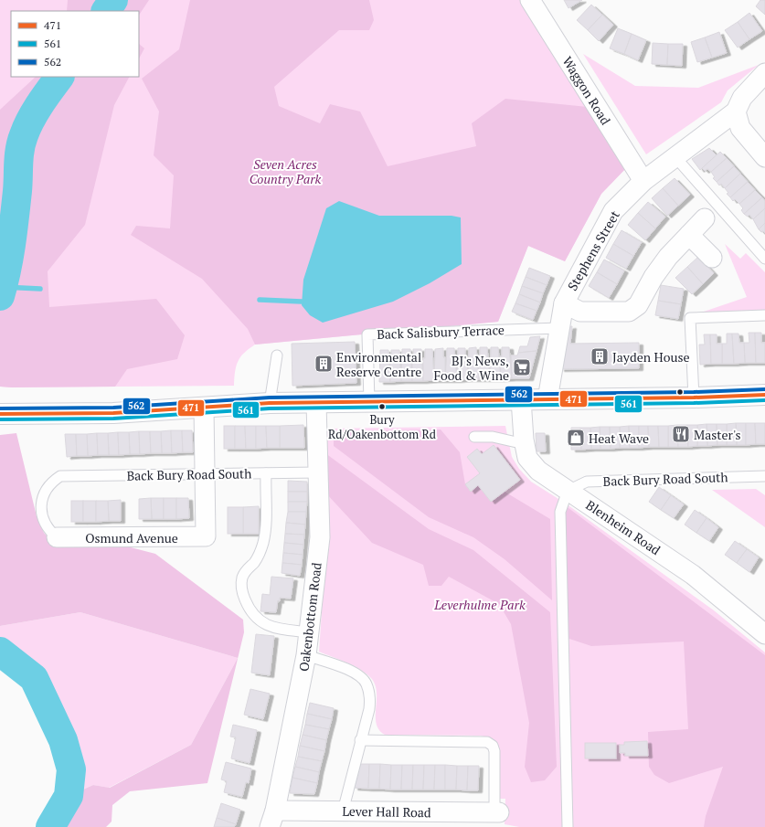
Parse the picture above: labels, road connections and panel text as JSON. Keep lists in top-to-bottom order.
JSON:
{
  "streets": {
    "street": [
      "Waggon Road",
      "Stephens Street",
      "Blenheim Road",
      "Osmund Avenue",
      "Oakenbottom Road",
      "Lever Hall Road"
    ],
    "lane": ["Back Salisbury Terrace", "Back Bury Road South"]
  },
  "crossings": [
    ["Waggon Road", "Stephens Street"],
    ["Stephens Street", "Back Salisbury Terrace"],
    ["Back Bury Road South", "Blenheim Road"],
    ["Back Bury Road South", "Osmund Avenue"],
    ["Back Bury Road South", "Oakenbottom Road"],
    ["Oakenbottom Road", "Lever Hall Road"]
  ],
  "parks": ["Seven Acres Country Park", "Leverhulme Park"],
  "places": {
    "building": ["Jayden House", "Environmental Reserve Centre"],
    "supermarket": ["BJ's News, Food & Wine"],
    "other": ["Bury Rd/Oakenbottom Rd"],
    "restaurant": ["Master's"],
    "shop": ["Heat Wave"]
  },
  "lines": ["transit line 562", "transit line 471", "transit line 561"],
  "legend": ["471", "561", "562"]
}
